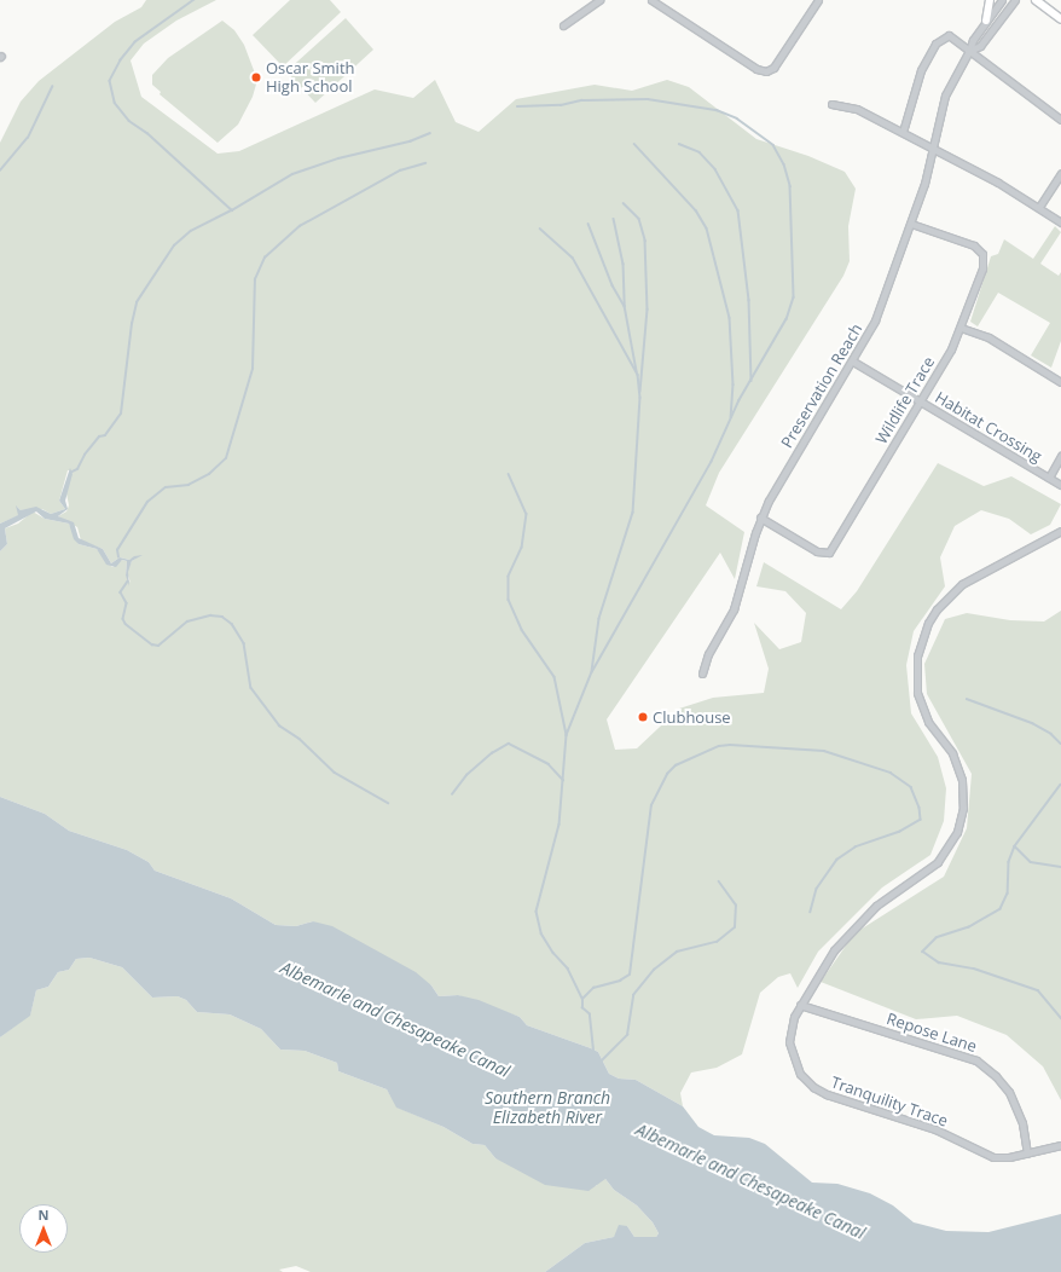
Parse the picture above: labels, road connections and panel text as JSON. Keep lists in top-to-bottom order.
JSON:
{
  "streets": {
    "street": [
      "Preservation Reach",
      "Wildlife Trace",
      "Habitat Crossing",
      "Repose Lane",
      "Tranquility Trace"
    ]
  },
  "crossings": [
    ["Preservation Reach", "Wildlife Trace"],
    ["Preservation Reach", "Habitat Crossing"],
    ["Wildlife Trace", "Habitat Crossing"],
    ["Repose Lane", "Tranquility Trace"]
  ],
  "water": ["Albemarle and Chesapeake Canal", "Southern Branch Elizabeth River"],
  "places": ["Oscar Smith High School", "Clubhouse"],
  "north": "top"
}
